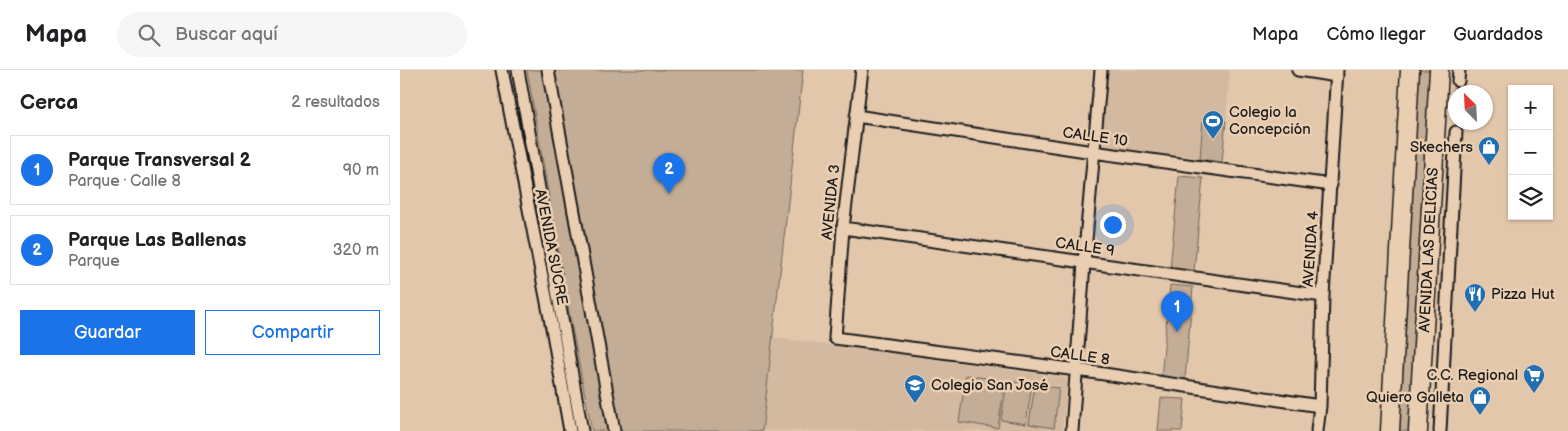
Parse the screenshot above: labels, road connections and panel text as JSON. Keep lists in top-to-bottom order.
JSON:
{
  "streets": {
    "main road": ["AVENIDA LAS DELICIAS"],
    "street": [
      "CALLE 10",
      "AVENIDA 3",
      "AVENIDA SUCRE",
      "CALLE 9",
      "AVENIDA 4",
      "CALLE 8"
    ]
  },
  "crossings": [
    ["CALLE 10", "AVENIDA 3"],
    ["CALLE 10", "AVENIDA 4"],
    ["AVENIDA 3", "CALLE 9"],
    ["AVENIDA 3", "CALLE 8"],
    ["CALLE 9", "AVENIDA 4"],
    ["AVENIDA 4", "CALLE 8"]
  ],
  "places": {
    "sports": ["Colegio la Concepción"],
    "shop": ["Skechers", "Quiero Galleta"],
    "restaurant": ["Pizza Hut"],
    "supermarket": ["C.C. Regional"],
    "school or university": ["Colegio San José"]
  },
  "north": "top left",
  "page": {
    "header": "Mapa",
    "search": "Buscar aquí",
    "nav": ["Mapa", "Cómo llegar", "Guardados"],
    "heading": ["Cerca", "2 resultados"],
    "map_buttons": ["+", "−"],
    "list": [
      {
        "mark": "1",
        "name": "Parque Transversal 2",
        "note": "Parque · Calle 8",
        "value": "90 m"
      },
      {
        "mark": "2",
        "name": "Parque Las Ballenas",
        "note": "Parque",
        "value": "320 m"
      }
    ],
    "pins": ["2", "1"],
    "buttons": ["Guardar", "Compartir"]
  }
}
